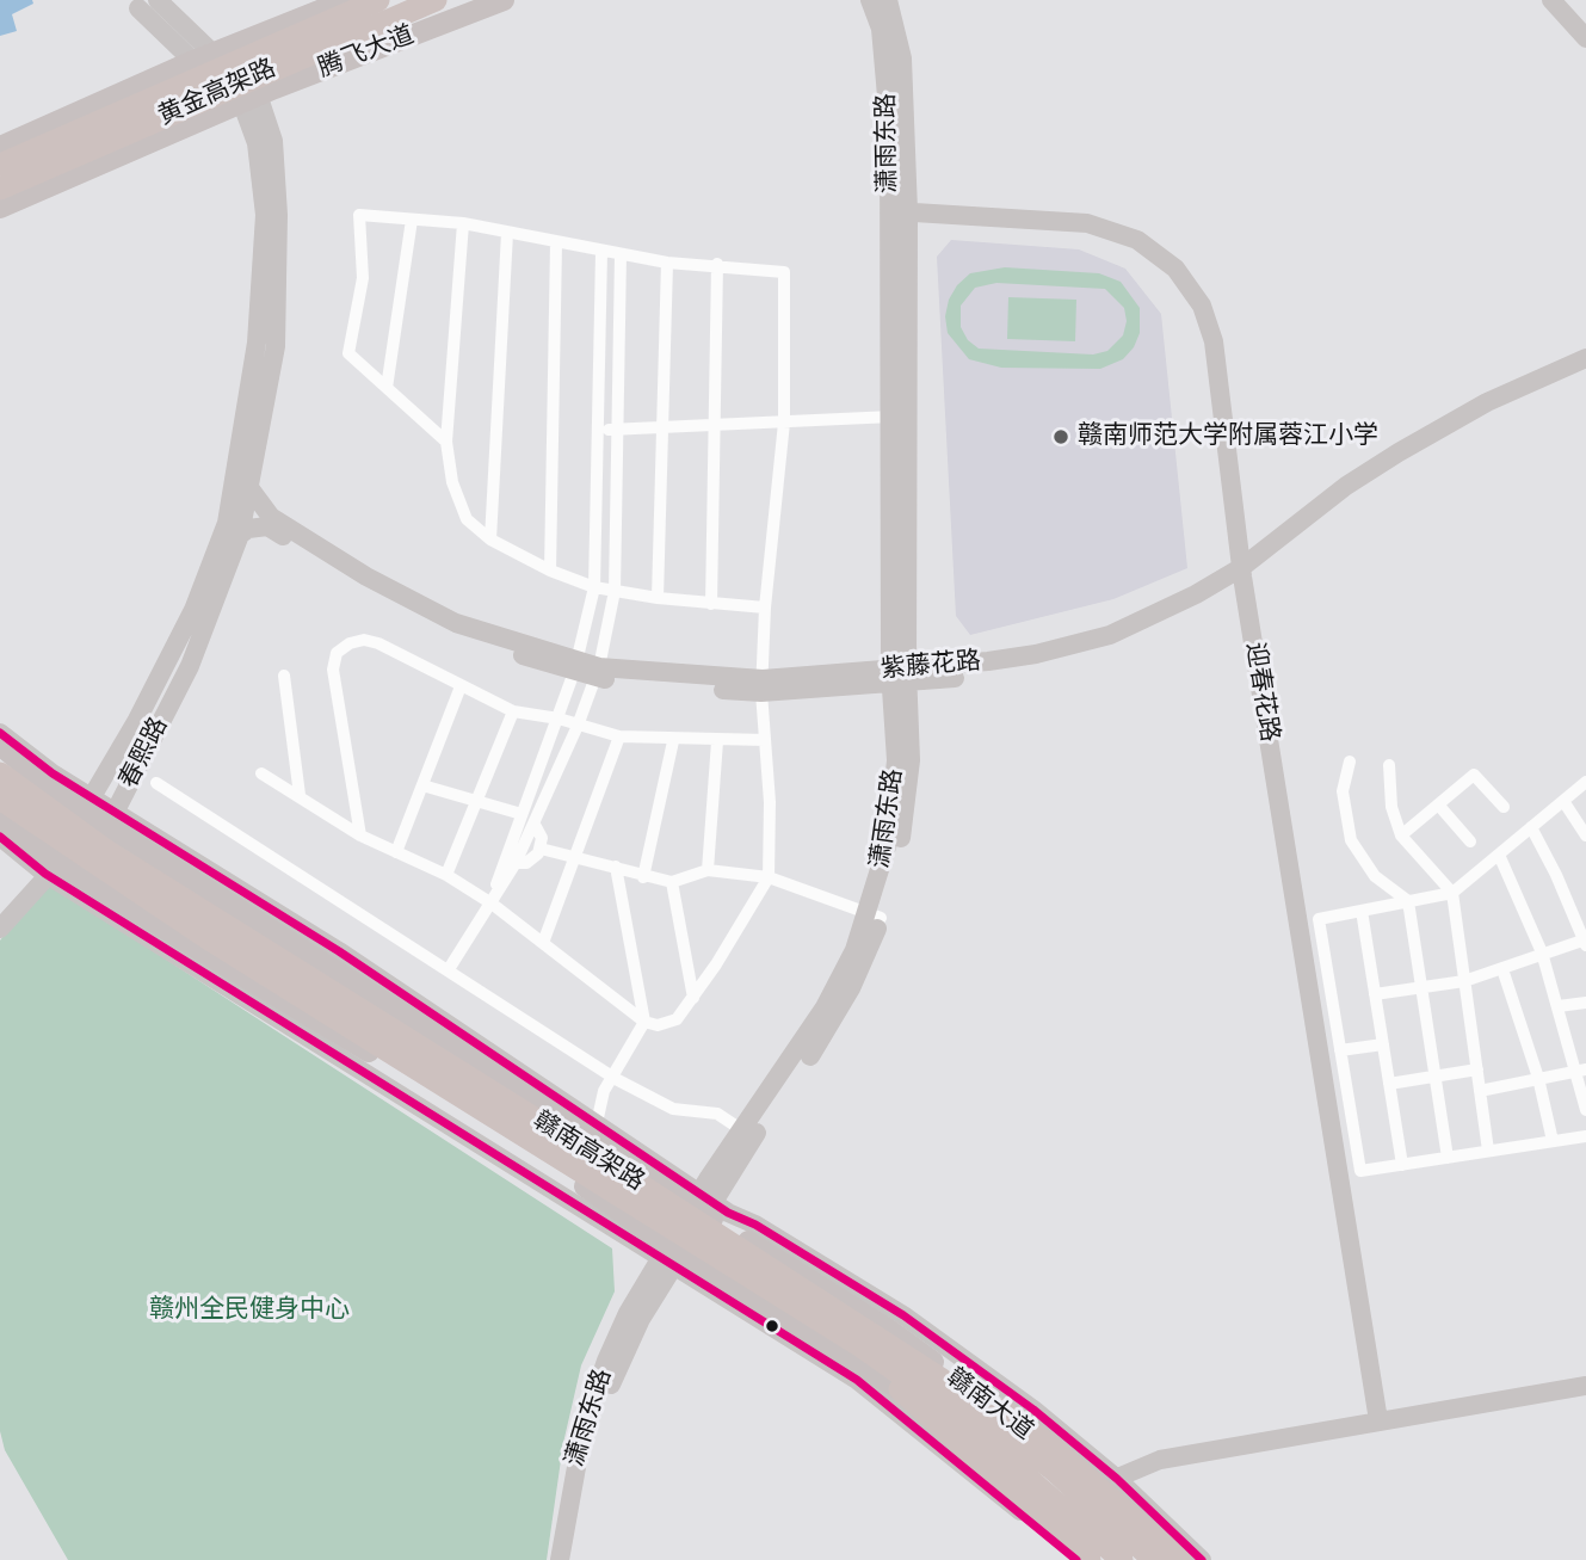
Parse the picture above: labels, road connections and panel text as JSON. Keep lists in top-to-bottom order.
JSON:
{
  "streets": {
    "highway": ["黄金高架路", "赣南高架路"],
    "main road": ["腾飞大道", "赣南大道"],
    "street": [
      "潇雨东路",
      "紫藤花路",
      "迎春花路",
      "春熙路"
    ]
  },
  "crossings": [
    ["腾飞大道", "春熙路"],
    ["潇雨东路", "紫藤花路"],
    ["潇雨东路", "迎春花路"],
    ["潇雨东路", "赣南大道"],
    ["紫藤花路", "迎春花路"],
    ["紫藤花路", "春熙路"],
    ["春熙路", "赣南大道"]
  ],
  "parks": ["赣州全民健身中心"],
  "places": ["赣南师范大学附属蓉江小学"]
}
